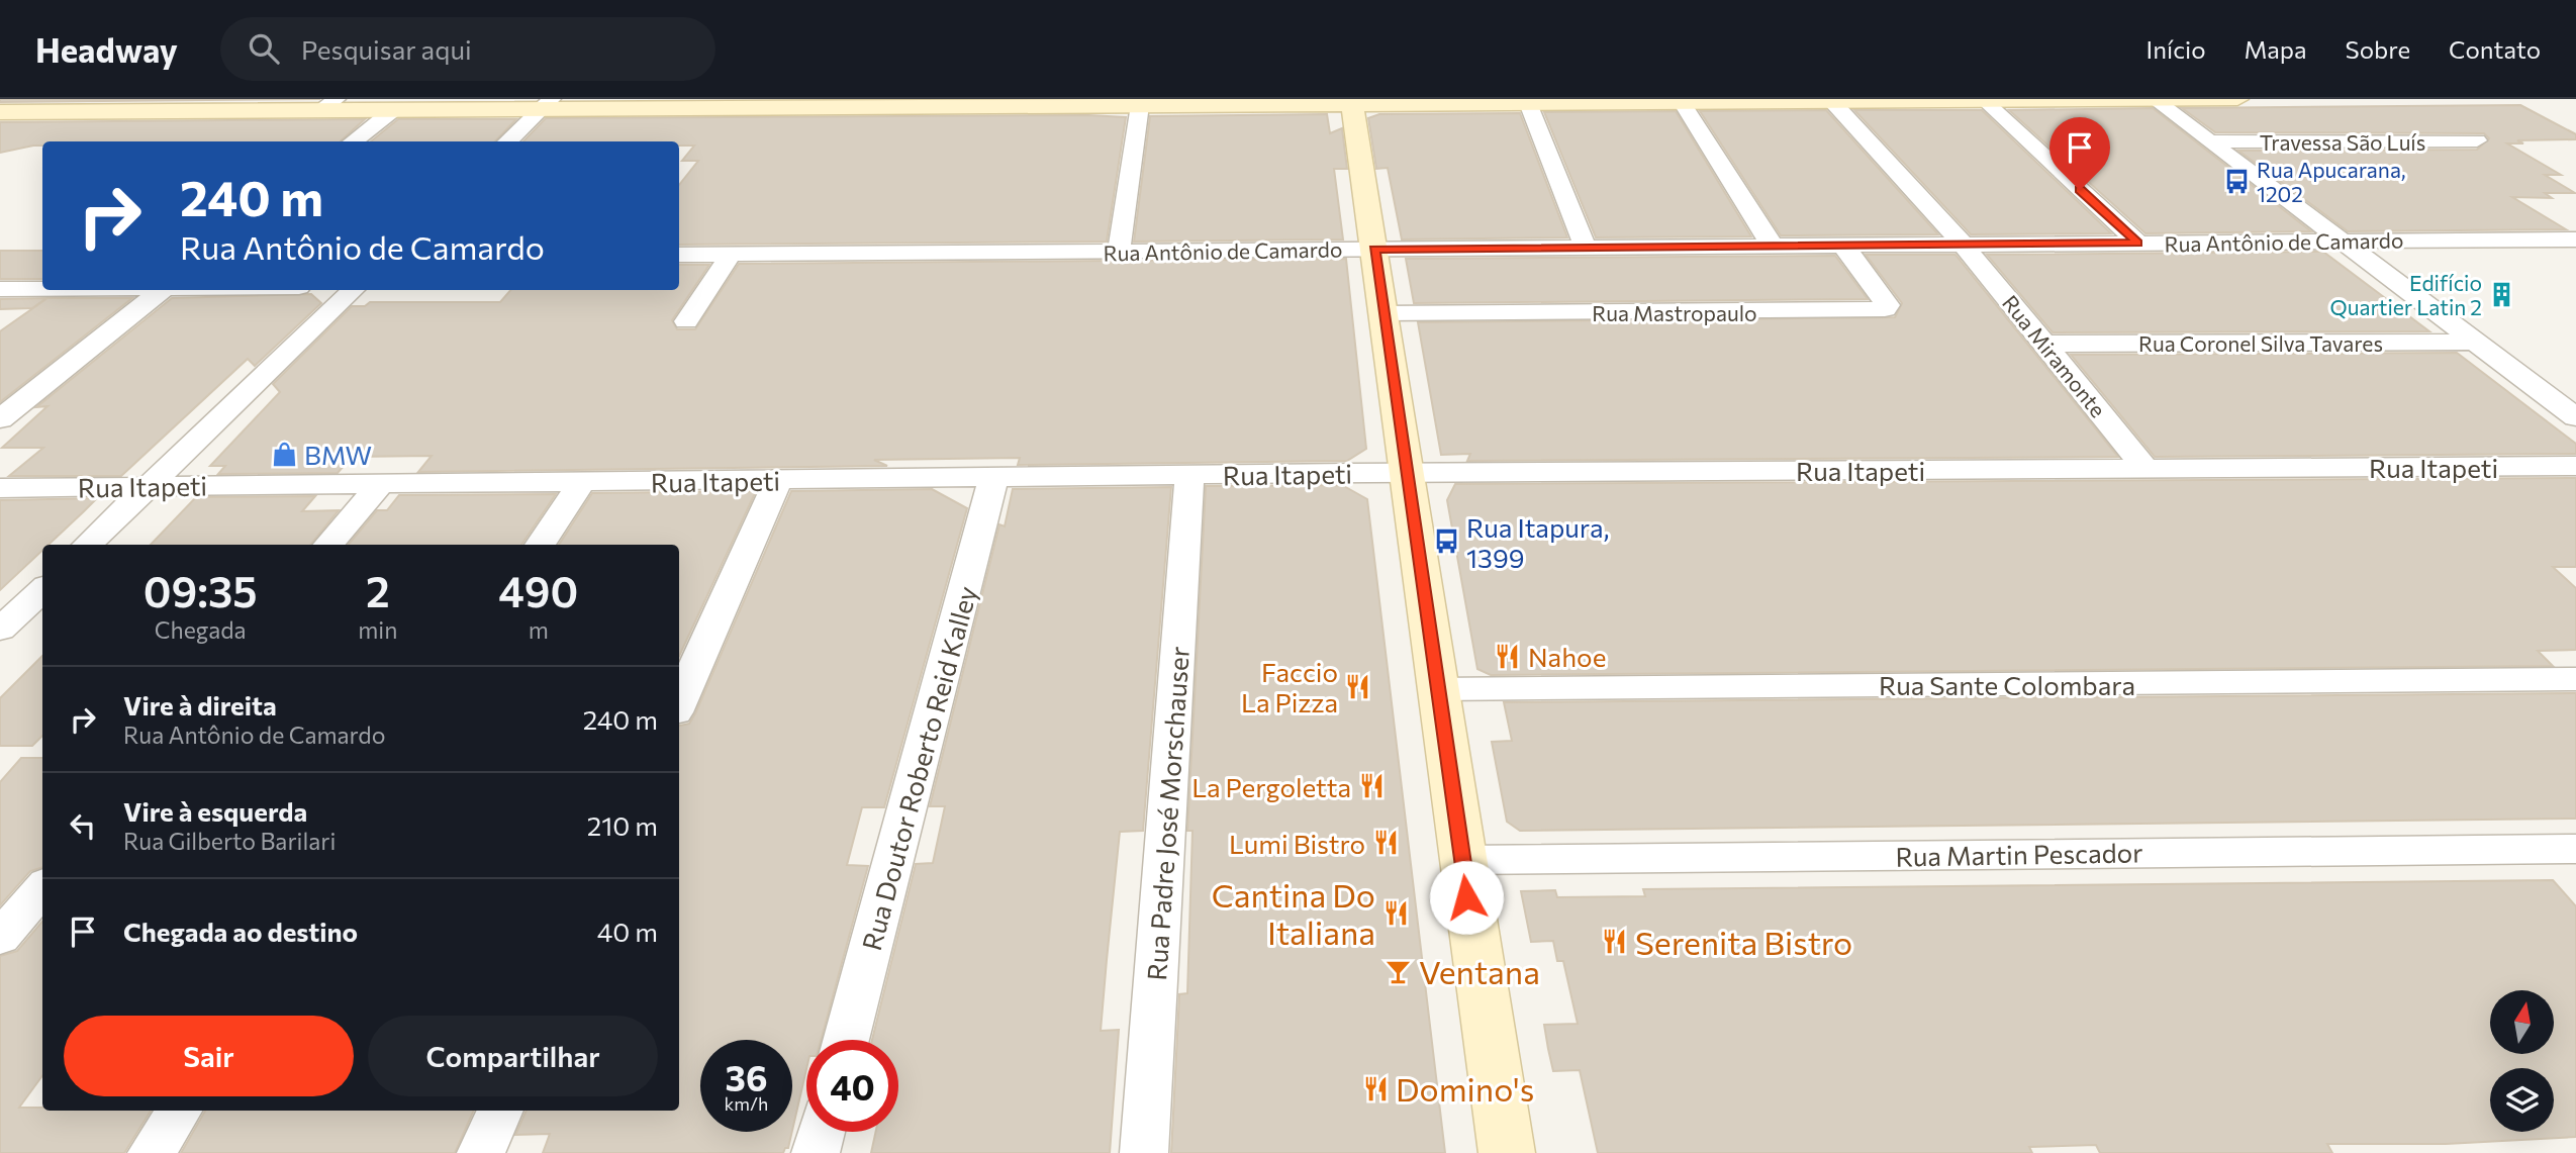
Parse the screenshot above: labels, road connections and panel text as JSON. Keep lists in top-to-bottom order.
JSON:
{
  "streets": {
    "street": [
      "Travessa São Luís",
      "Rua Antônio de Camardo",
      "Rua Mastropaulo",
      "Rua Coronel Silva Tavares",
      "Rua Miramonte",
      "Rua Itapeti",
      "Rua Sante Colombara",
      "Rua Doutor Roberto Reid Kalley",
      "Rua Padre José Morschauser",
      "Rua Martin Pescador"
    ]
  },
  "crossings": [
    ["Rua Antônio de Camardo", "Rua Mastropaulo"],
    ["Rua Antônio de Camardo", "Rua Miramonte"],
    ["Rua Coronel Silva Tavares", "Rua Miramonte"],
    ["Rua Miramonte", "Rua Itapeti"],
    ["Rua Itapeti", "Rua Doutor Roberto Reid Kalley"],
    ["Rua Itapeti", "Rua Padre José Morschauser"]
  ],
  "places": {
    "bus stop": ["Rua Apucarana, 1202", "Rua Itapura, 1399"],
    "building": ["Edifício Quartier Latin 2"],
    "shop": ["BMW"],
    "restaurant": [
      "Nahoe",
      "Faccio La Pizza",
      "La Pergoletta",
      "Lumi Bistro",
      "Cantina Do Italiana",
      "Serenita Bistro",
      "Domino's"
    ],
    "bar": ["Ventana"]
  },
  "north": "top",
  "page": {
    "header": "Headway",
    "search": "Pesquisar aqui",
    "nav": [
      "Início",
      "Mapa",
      "Sobre",
      "Contato"
    ],
    "turn": ["240 m", "Rua Antônio de Camardo"],
    "eta": [
      "09:35",
      "Chegada",
      "2",
      "min",
      "490",
      "m"
    ],
    "list": [
      {
        "name": "Vire à direita",
        "note": "Rua Antônio de Camardo",
        "value": "240 m"
      },
      {
        "name": "Vire à esquerda",
        "note": "Rua Gilberto Barilari",
        "value": "210 m"
      },
      {
        "name": "Chegada ao destino",
        "value": "40 m"
      }
    ],
    "buttons": ["Sair", "Compartilhar"],
    "speed": "36 km/h",
    "limit": "40"
  }
}
